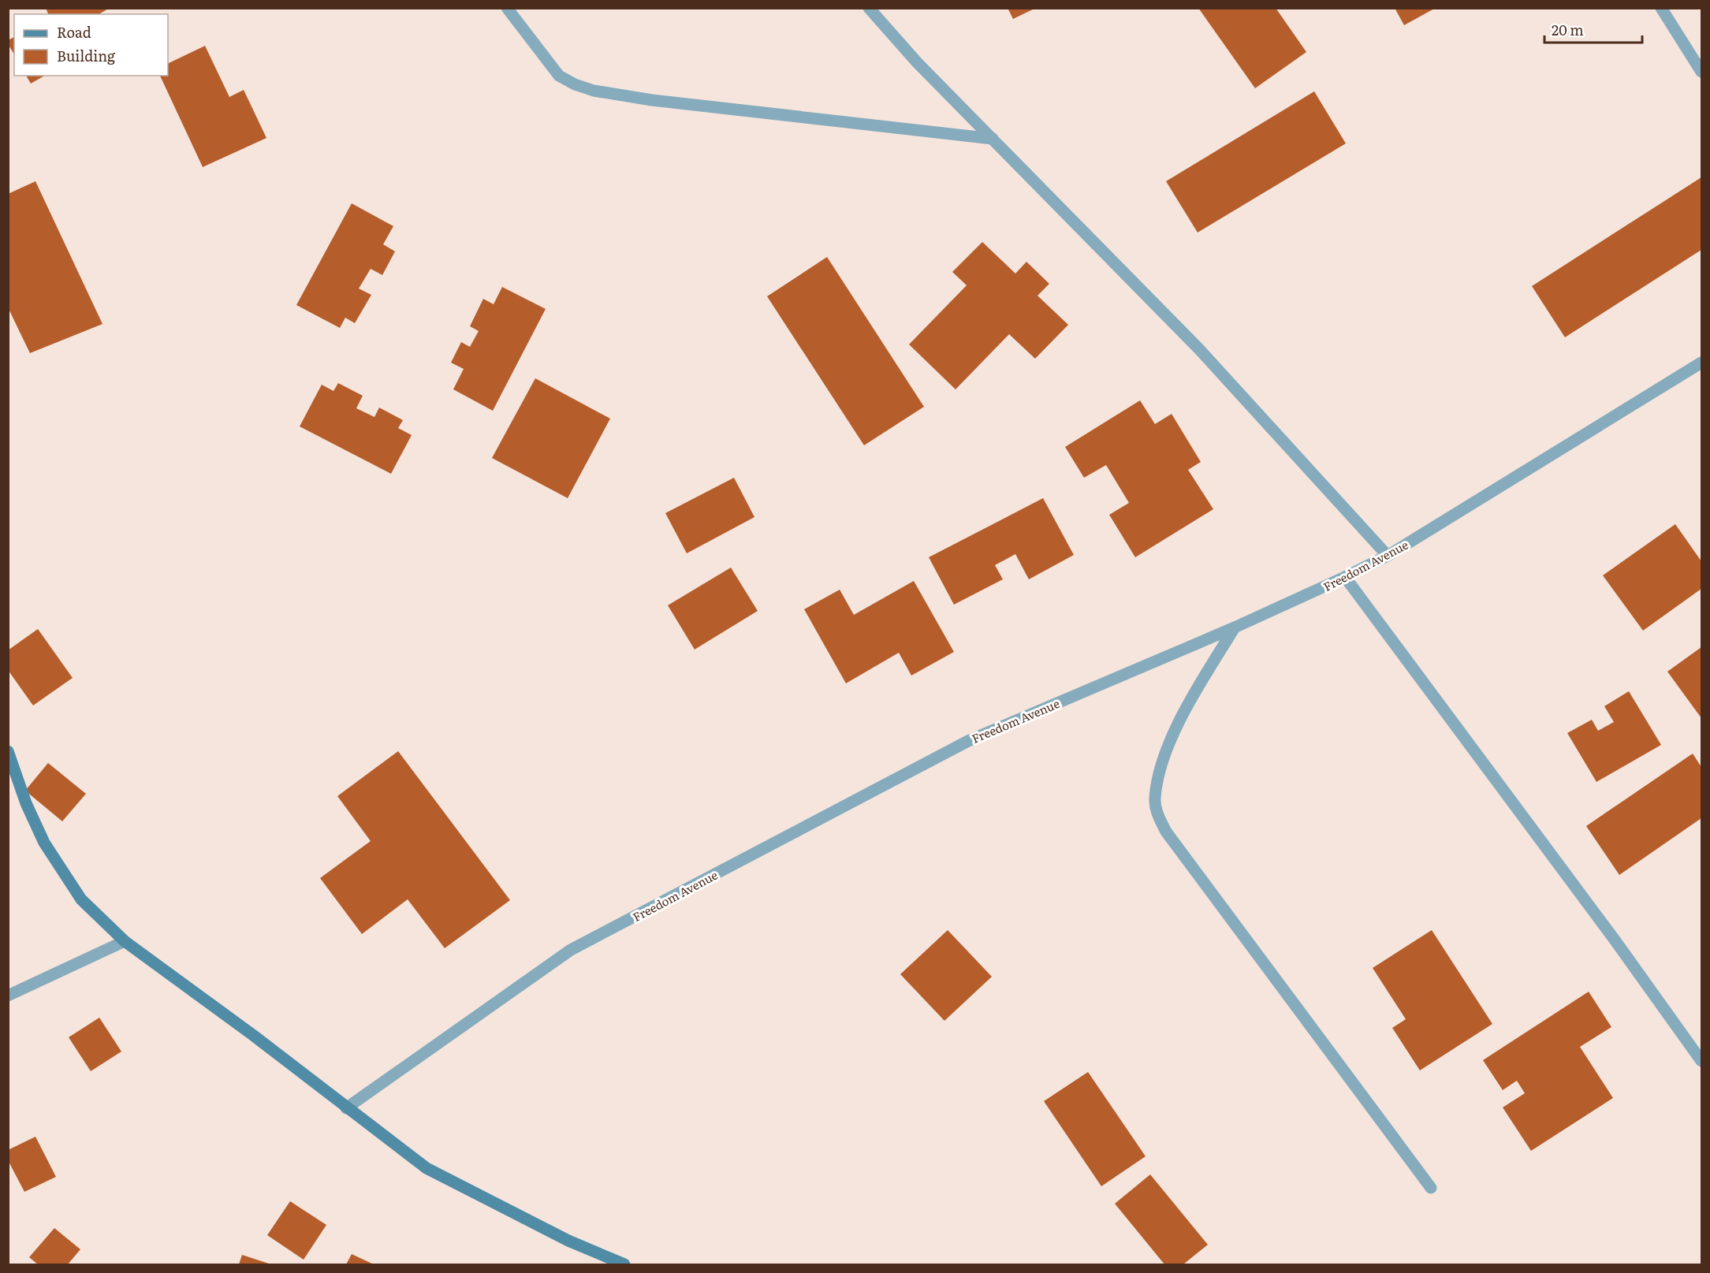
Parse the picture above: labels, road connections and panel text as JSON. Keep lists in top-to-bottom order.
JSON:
{
  "streets": {
    "street": ["Freedom Avenue"]
  },
  "legend": ["Road", "Building"],
  "scale_bar": "20 m"
}
